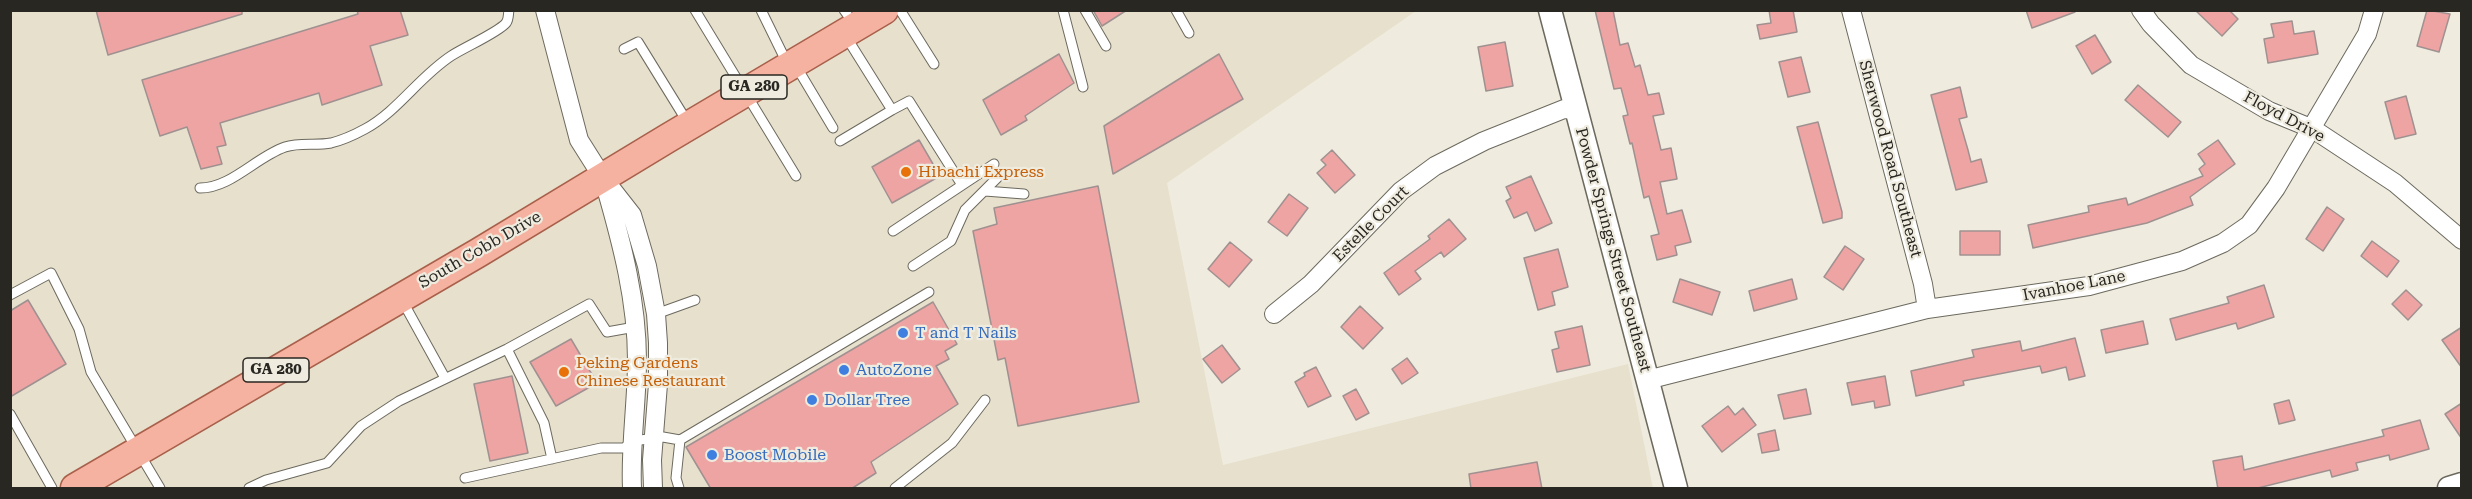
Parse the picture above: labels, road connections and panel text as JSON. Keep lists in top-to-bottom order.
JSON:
{
  "streets": {
    "main road": ["GA 280", "South Cobb Drive"],
    "street": [
      "Floyd Drive",
      "Sherwood Road Southeast",
      "Estelle Court",
      "Powder Springs Street Southeast",
      "Ivanhoe Lane"
    ]
  },
  "crossings": [
    ["Floyd Drive", "Ivanhoe Lane"],
    ["Sherwood Road Southeast", "Ivanhoe Lane"],
    ["Estelle Court", "Powder Springs Street Southeast"],
    ["Powder Springs Street Southeast", "Ivanhoe Lane"]
  ],
  "places": [
    "Hibachi Express",
    "T and T Nails",
    "AutoZone",
    "Peking Gardens Chinese Restaurant",
    "Dollar Tree",
    "Boost Mobile"
  ]
}
